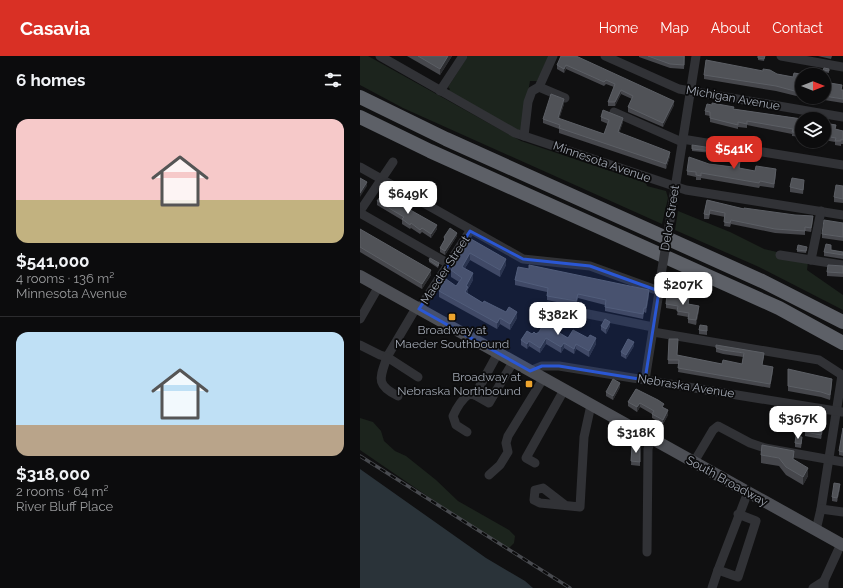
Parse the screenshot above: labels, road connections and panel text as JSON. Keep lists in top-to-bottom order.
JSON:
{
  "streets": {
    "main road": ["South Broadway"],
    "street": [
      "Michigan Avenue",
      "Minnesota Avenue",
      "Delor Street",
      "Maeder Street",
      "Nebraska Avenue"
    ]
  },
  "crossings": [
    ["Michigan Avenue", "Delor Street"],
    ["Minnesota Avenue", "Delor Street"],
    ["Delor Street", "Nebraska Avenue"],
    ["Maeder Street", "South Broadway"],
    ["Nebraska Avenue", "South Broadway"]
  ],
  "places": {
    "transit": ["Broadway at Maeder Southbound", "Broadway at Nebraska Northbound"]
  },
  "north": "right",
  "page": {
    "header": "Casavia",
    "nav": [
      "Home",
      "Map",
      "About",
      "Contact"
    ],
    "heading": "6 homes",
    "list": [
      {
        "name": "$541,000",
        "note": "4 rooms · 136 m² · Minnesota Avenue"
      },
      {
        "name": "$318,000",
        "note": "2 rooms · 64 m² · River Bluff Place"
      }
    ],
    "price": [
      "$541K",
      "$649K",
      "$207K",
      "$382K",
      "$367K",
      "$318K"
    ]
  }
}
